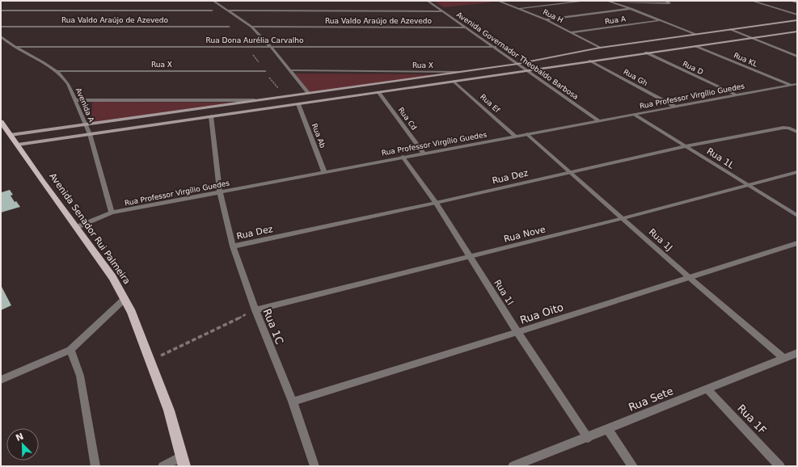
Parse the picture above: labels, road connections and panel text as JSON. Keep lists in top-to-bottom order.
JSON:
{
  "streets": {
    "main road": ["Avenida Senador Rui Palmeira"],
    "street": [
      "Rua H",
      "Rua Valdo Araújo de Azevedo",
      "Rua A",
      "Rua Dona Aurélia Carvalho",
      "Avenida Governador Theobaldo Barbosa",
      "Rua KL",
      "Rua X",
      "Rua D",
      "Rua Gh",
      "Rua Professor Virgílio Guedes",
      "Rua Ef",
      "Avenida A",
      "Rua Cd",
      "Rua Ab",
      "Rua 1L",
      "Rua Dez",
      "Rua Nove",
      "Rua 1J",
      "Rua 1I",
      "Rua Oito",
      "Rua 1C",
      "Rua Sete",
      "Rua 1F"
    ]
  },
  "crossings": [
    ["Rua H", "Rua A"],
    ["Rua Valdo Araújo de Azevedo", "Avenida Governador Theobaldo Barbosa"],
    ["Rua Dona Aurélia Carvalho", "Avenida Governador Theobaldo Barbosa"],
    ["Rua Dona Aurélia Carvalho", "Avenida A"],
    ["Avenida Governador Theobaldo Barbosa", "Rua Professor Virgílio Guedes"],
    ["Rua KL", "Rua Professor Virgílio Guedes"],
    ["Rua X", "Avenida A"],
    ["Rua D", "Rua Professor Virgílio Guedes"],
    ["Rua Gh", "Rua Professor Virgílio Guedes"],
    ["Rua Professor Virgílio Guedes", "Rua Ef"],
    ["Rua Professor Virgílio Guedes", "Avenida A"],
    ["Rua Professor Virgílio Guedes", "Rua Cd"],
    ["Rua Professor Virgílio Guedes", "Rua Ab"],
    ["Rua Professor Virgílio Guedes", "Rua 1L"],
    ["Rua Professor Virgílio Guedes", "Avenida Senador Rui Palmeira"],
    ["Rua Professor Virgílio Guedes", "Rua 1J"],
    ["Rua Professor Virgílio Guedes", "Rua 1I"],
    ["Rua Professor Virgílio Guedes", "Rua 1C"],
    ["Rua 1L", "Rua Dez"],
    ["Rua 1L", "Rua Nove"],
    ["Rua Dez", "Rua 1J"],
    ["Rua Dez", "Rua 1I"],
    ["Rua Dez", "Rua 1C"],
    ["Rua Nove", "Rua 1J"],
    ["Rua Nove", "Rua 1I"],
    ["Rua Nove", "Rua 1C"],
    ["Rua 1J", "Rua Oito"],
    ["Rua 1J", "Rua Sete"],
    ["Rua 1I", "Rua Oito"],
    ["Rua 1I", "Rua Sete"],
    ["Rua Oito", "Rua 1C"],
    ["Rua Sete", "Rua 1F"]
  ],
  "north": "top left"
}
